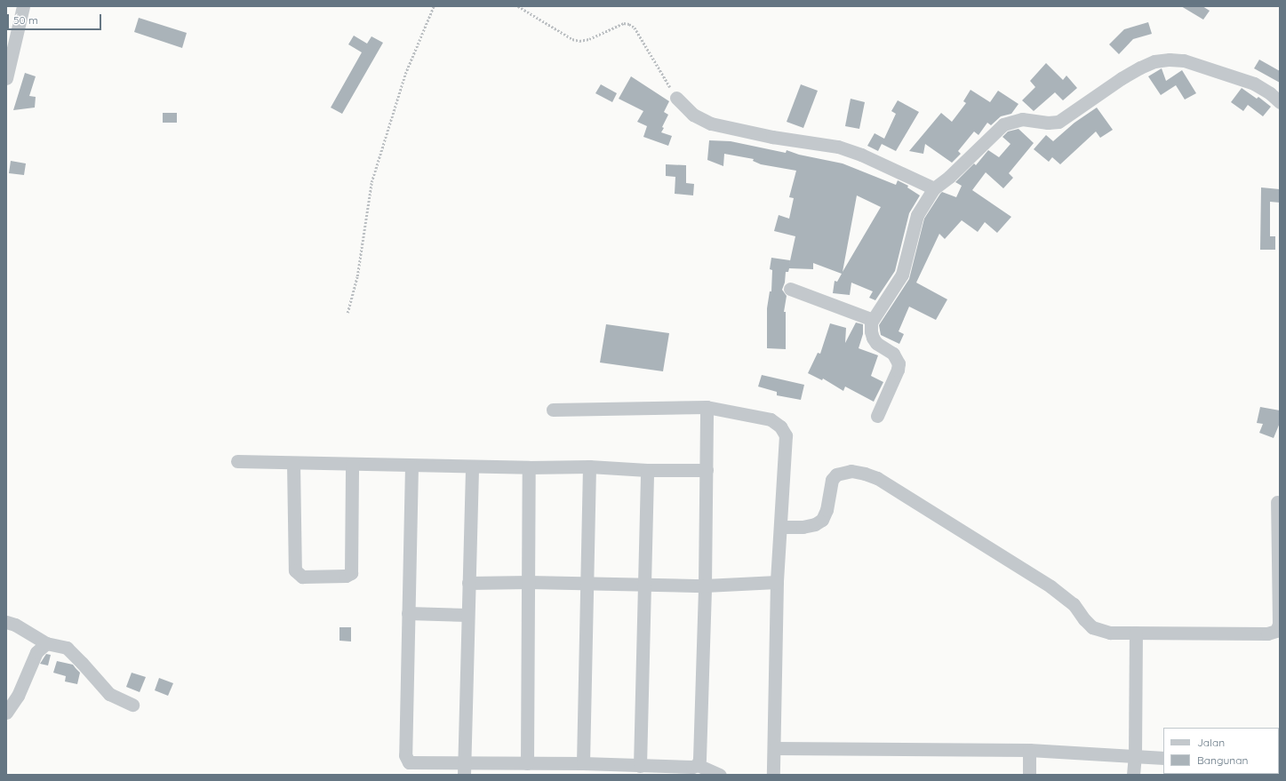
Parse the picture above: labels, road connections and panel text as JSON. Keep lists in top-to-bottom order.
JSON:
{
  "legend": ["Jalan", "Bangunan"],
  "scale_bar": "50 m"
}
